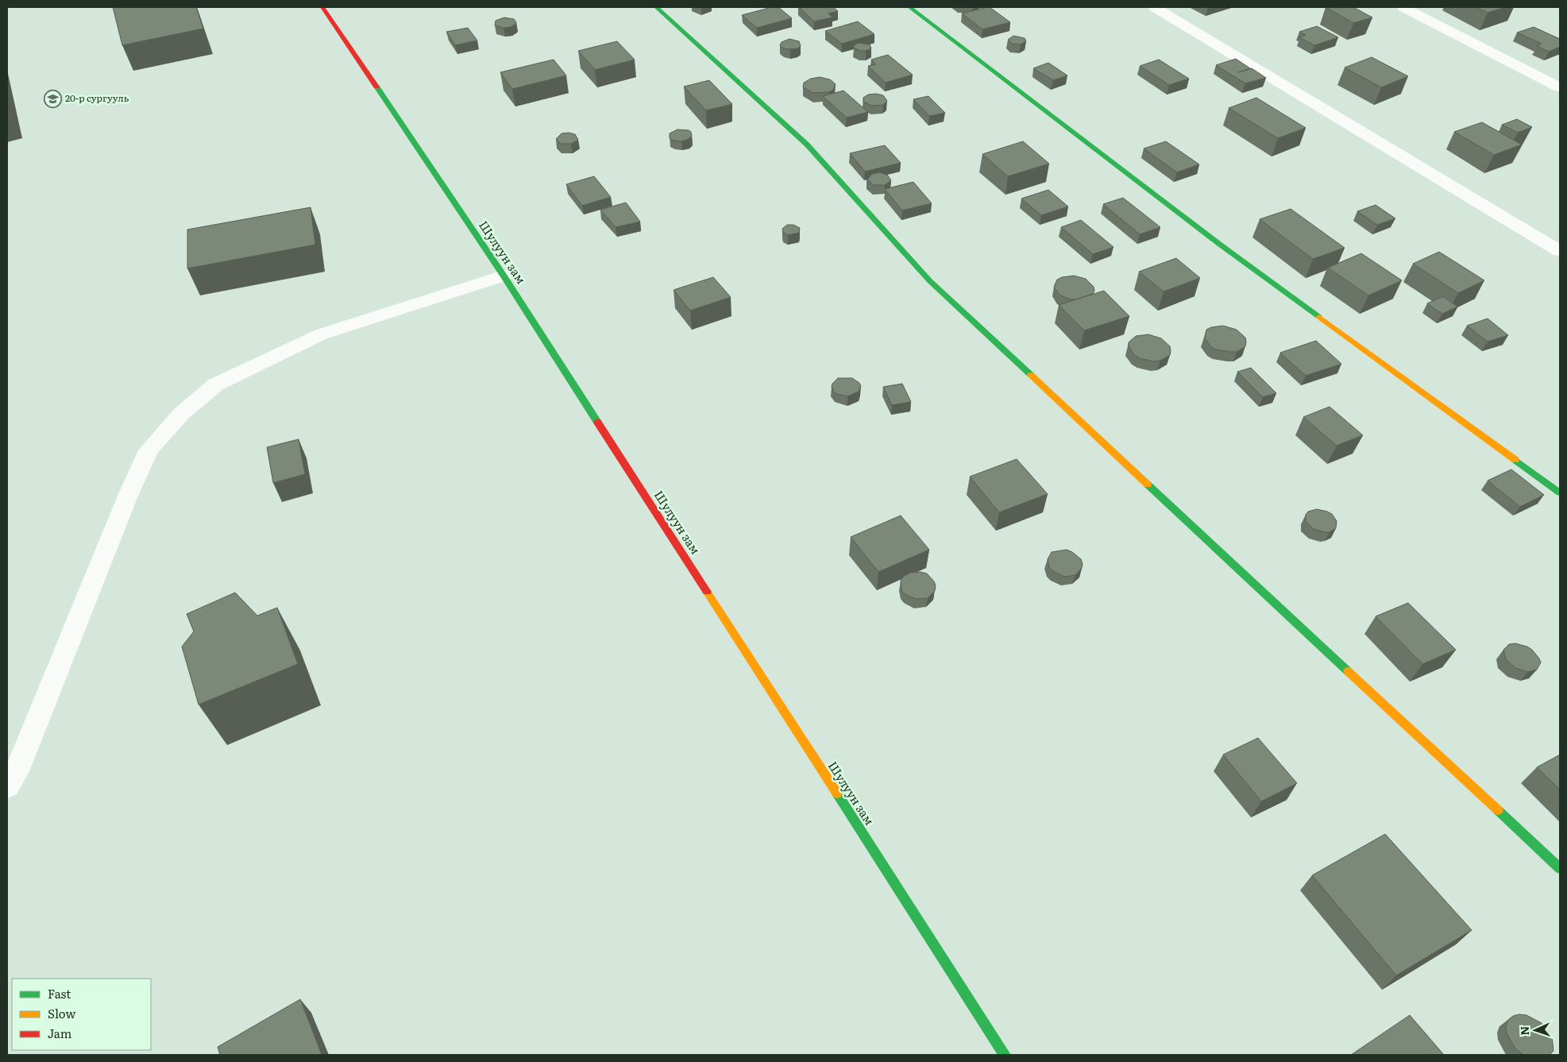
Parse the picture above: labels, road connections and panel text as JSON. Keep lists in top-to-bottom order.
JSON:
{
  "streets": {
    "street": ["Шулуун зам"]
  },
  "places": {
    "school or university": ["20-р сургууль"]
  },
  "legend": ["Fast", "Slow", "Jam"],
  "north": "left"
}
